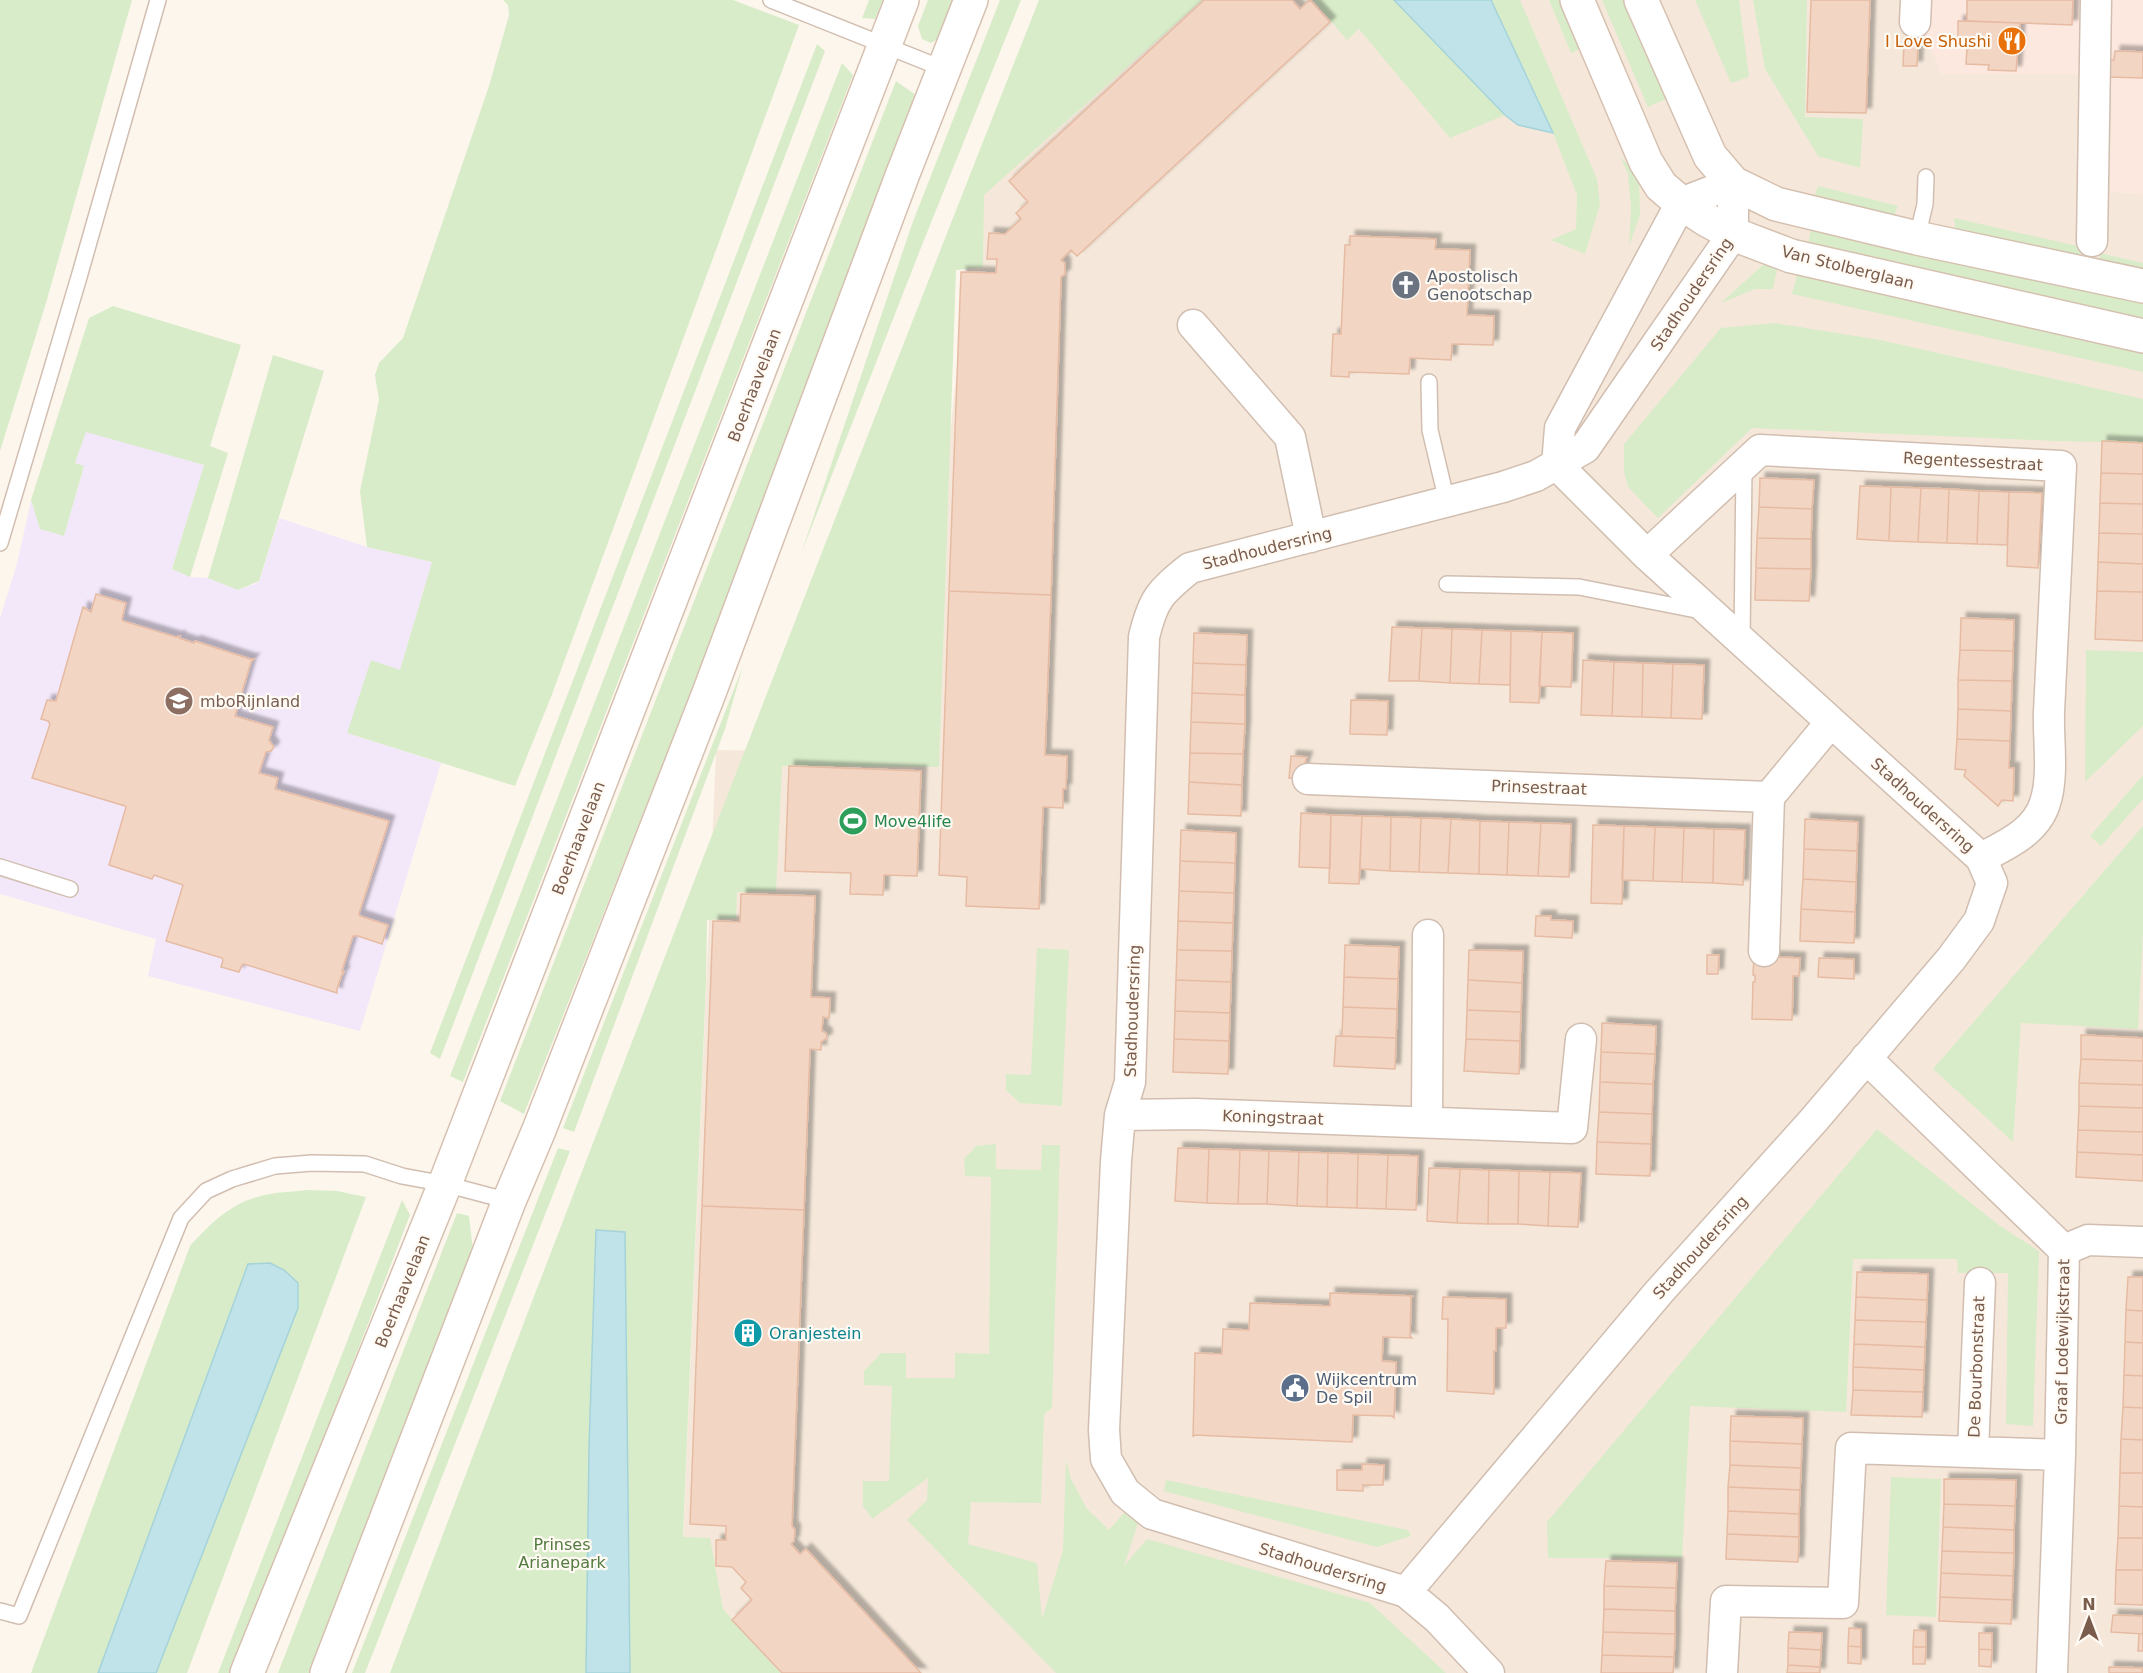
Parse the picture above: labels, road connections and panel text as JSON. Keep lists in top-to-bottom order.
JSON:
{
  "streets": {
    "street": [
      "Van Stolberglaan",
      "Stadhoudersring",
      "Boerhaavelaan",
      "Regentessestraat",
      "Prinsestraat",
      "Koningstraat",
      "Graaf Lodewijkstraat",
      "De Bourbonstraat"
    ]
  },
  "crossings": [
    ["Van Stolberglaan", "Stadhoudersring"],
    ["Stadhoudersring", "Regentessestraat"],
    ["Stadhoudersring", "Koningstraat"],
    ["Stadhoudersring", "Graaf Lodewijkstraat"],
    ["Graaf Lodewijkstraat", "De Bourbonstraat"]
  ],
  "parks": ["Prinses Arianepark"],
  "places": {
    "restaurant": ["I Love Shushi"],
    "church": ["Apostolisch Genootschap"],
    "school or university": ["mboRijnland"],
    "sports": ["Move4life"],
    "building": ["Oranjestein"],
    "public building": ["Wijkcentrum De Spil"]
  },
  "north": "top"
}
